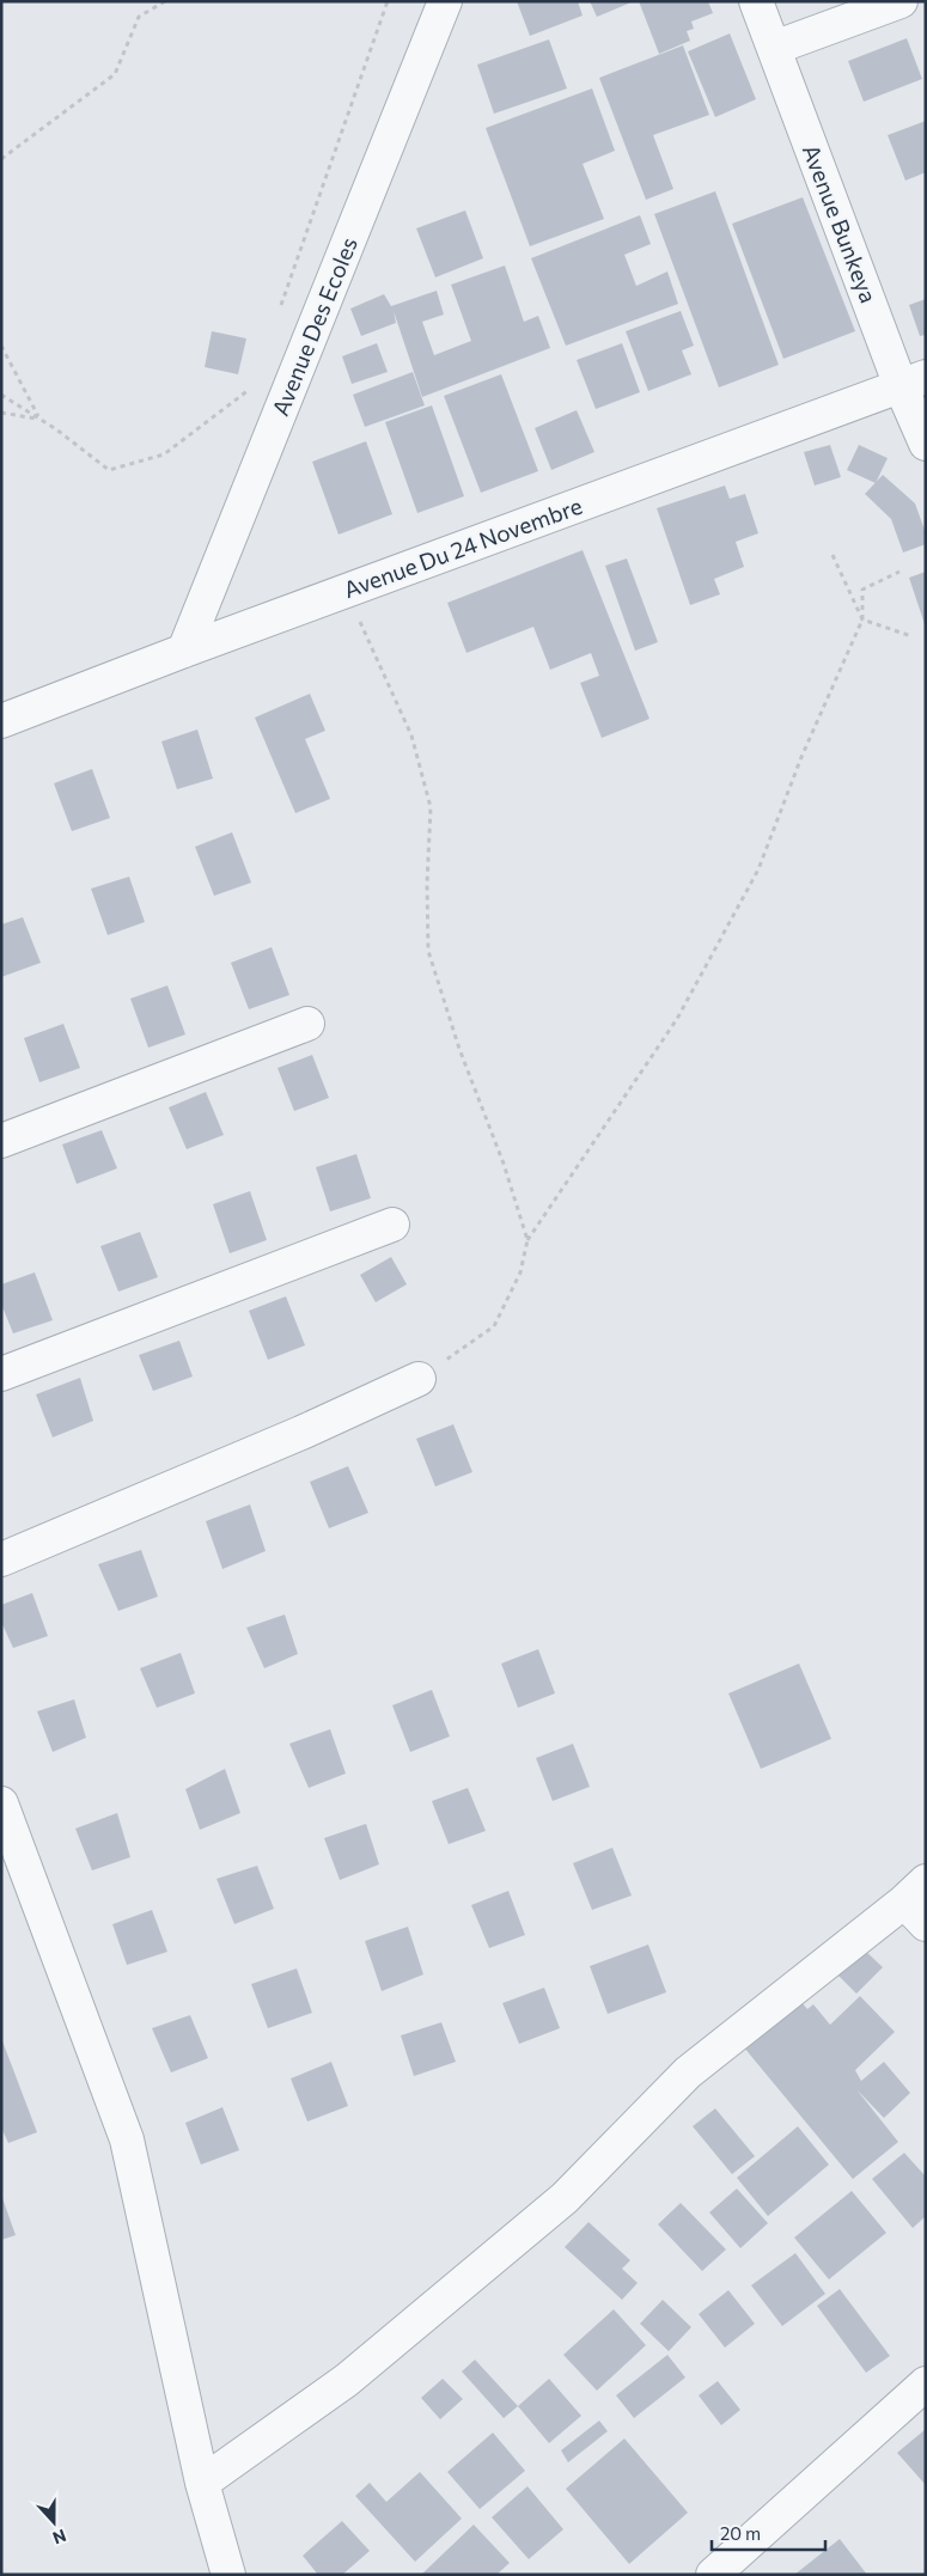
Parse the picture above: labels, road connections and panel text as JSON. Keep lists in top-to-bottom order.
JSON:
{
  "streets": {
    "street": ["Avenue Bunkeya", "Avenue Des Ecoles", "Avenue Du 24 Novembre"]
  },
  "crossings": [
    ["Avenue Bunkeya", "Avenue Du 24 Novembre"],
    ["Avenue Des Ecoles", "Avenue Du 24 Novembre"]
  ],
  "scale_bar": "20 m",
  "north": "bottom"
}
